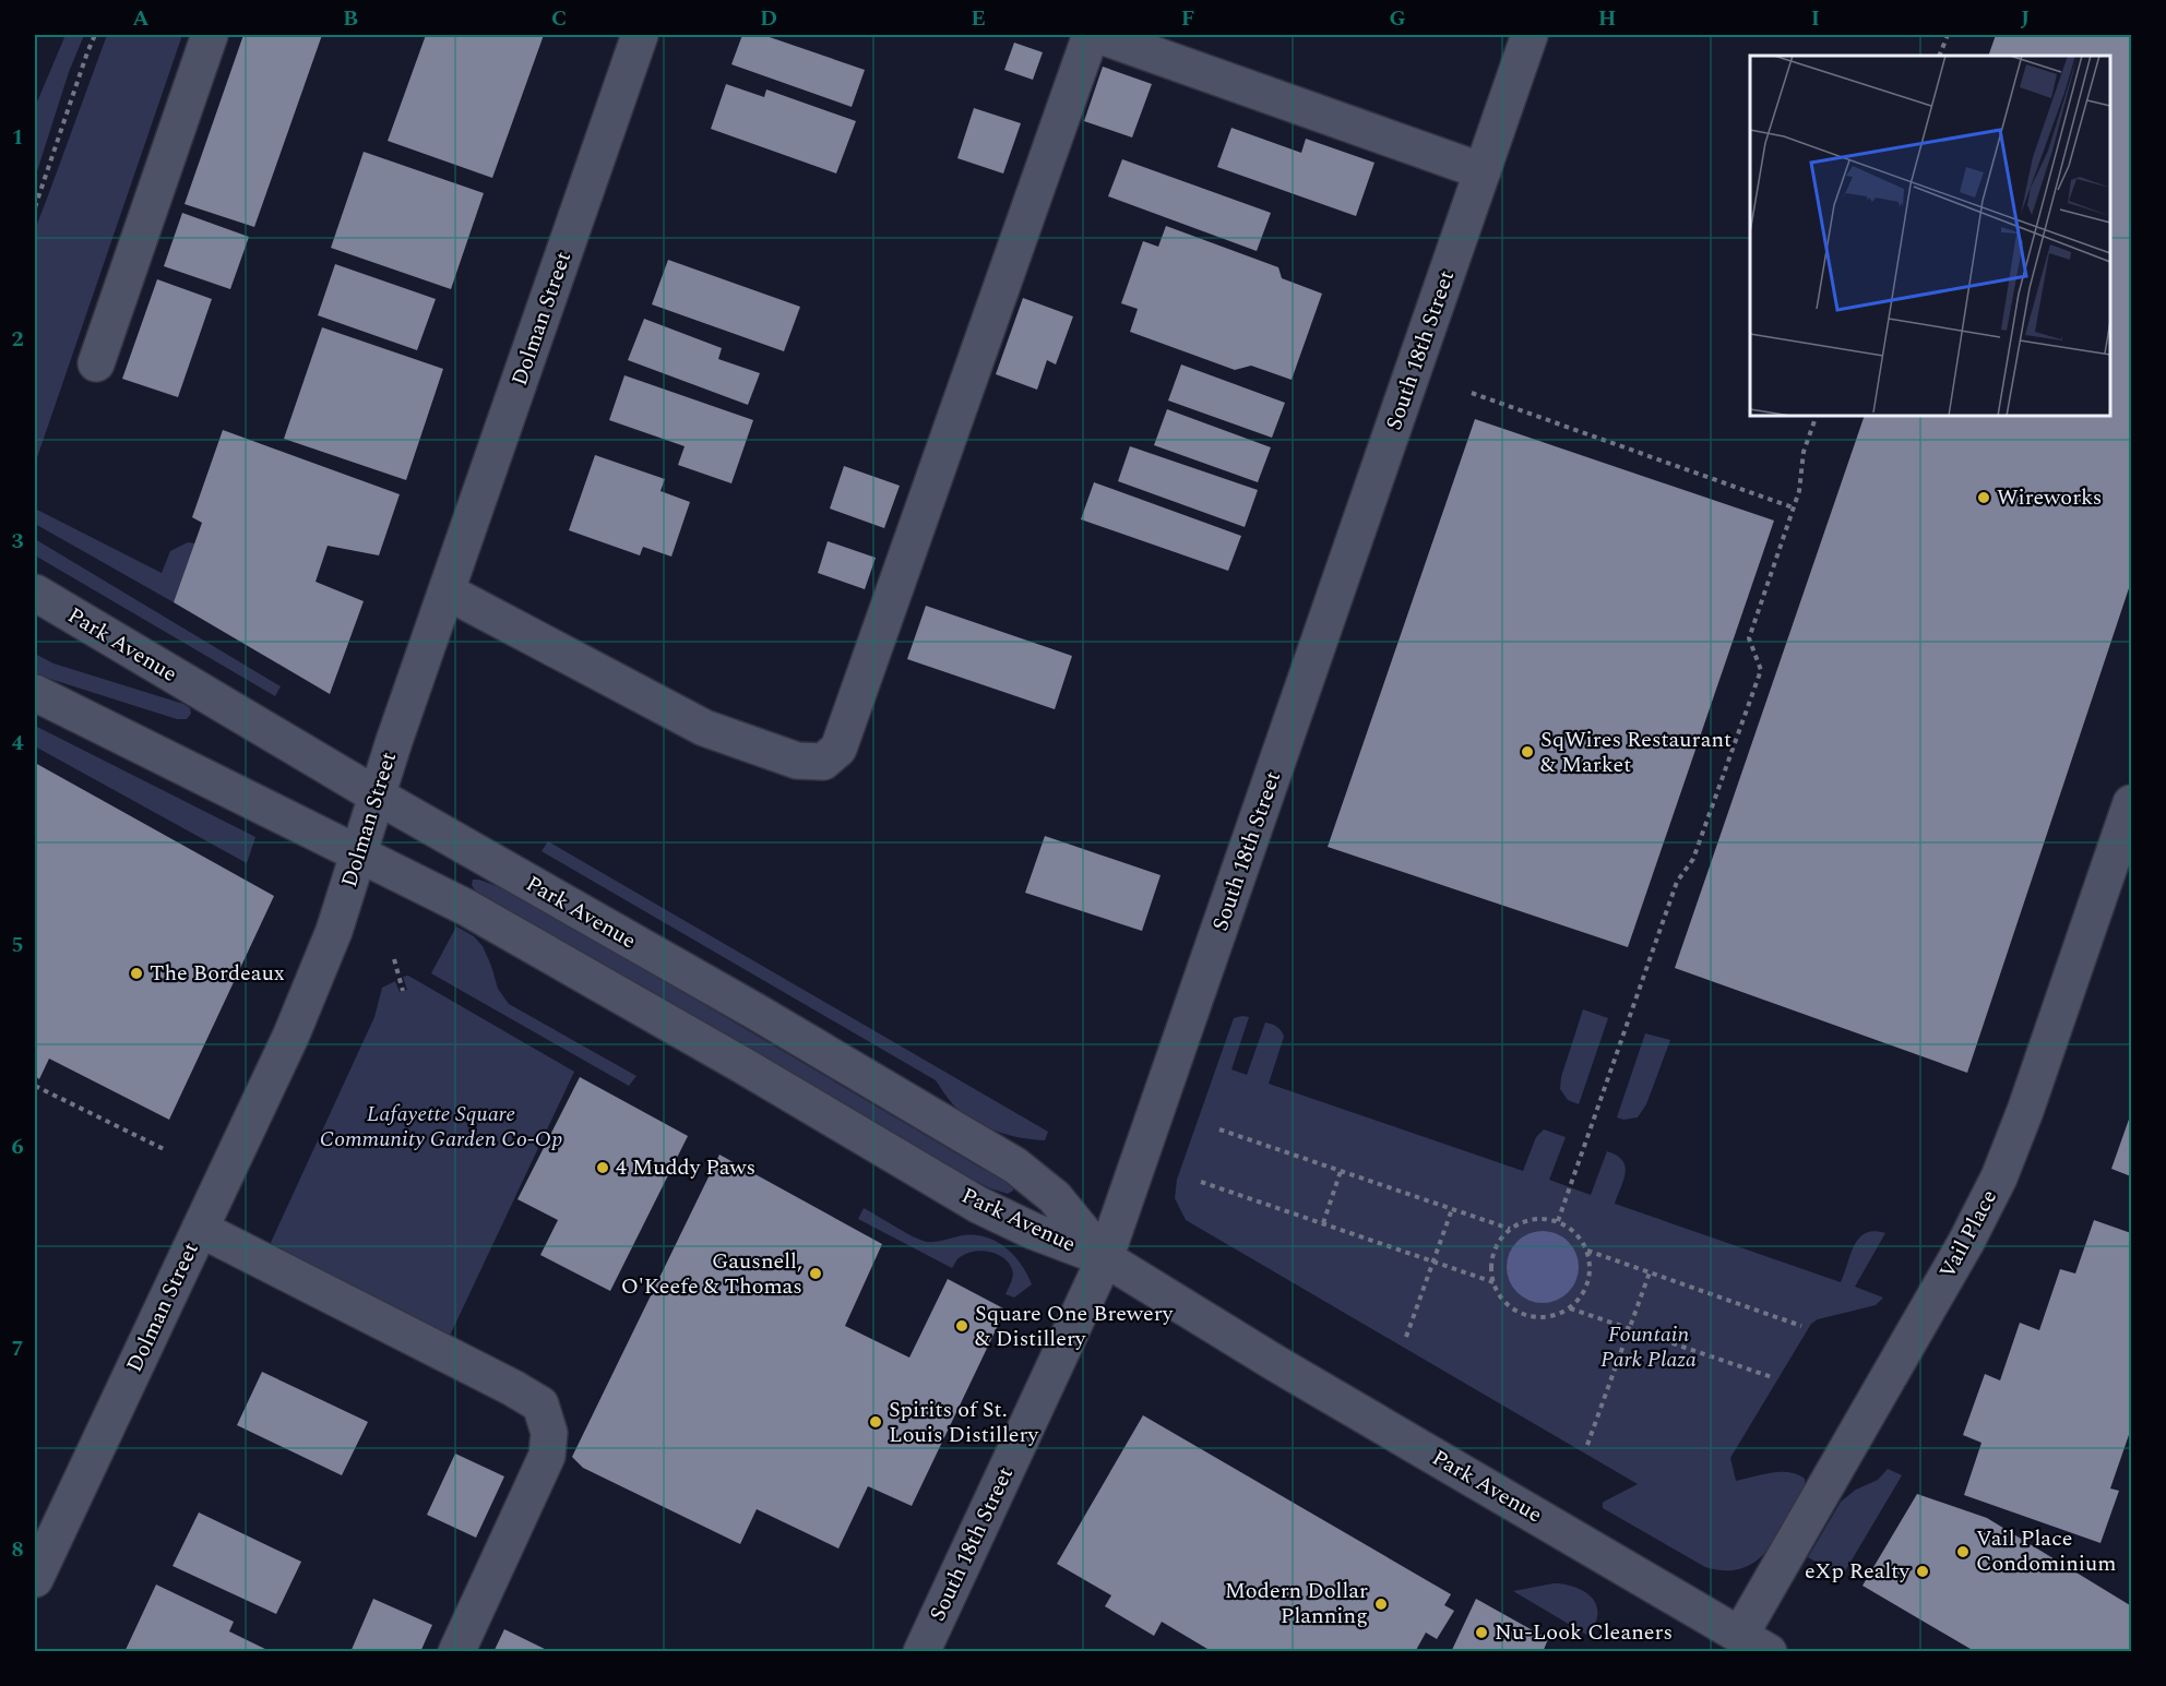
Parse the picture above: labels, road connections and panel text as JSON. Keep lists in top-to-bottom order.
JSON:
{
  "streets": {
    "street": [
      "Dolman Street",
      "South 18th Street",
      "Park Avenue",
      "Vail Place"
    ]
  },
  "crossings": [
    ["Dolman Street", "Park Avenue"],
    ["South 18th Street", "Park Avenue"],
    ["Park Avenue", "Vail Place"]
  ],
  "parks": ["Lafayette Square Community Garden Co-Op", "Fountain Park Plaza"],
  "places": [
    "Wireworks",
    "SqWires Restaurant & Market",
    "The Bordeaux",
    "4 Muddy Paws",
    "Gausnell, O'Keefe & Thomas",
    "Square One Brewery & Distillery",
    "Spirits of St. Louis Distillery",
    "Vail Place Condominium",
    "eXp Realty",
    "Modern Dollar Planning",
    "Nu-Look Cleaners"
  ],
  "grid": {
    "columns": [
      "A",
      "B",
      "C",
      "D",
      "E",
      "F",
      "G",
      "H",
      "I",
      "J"
    ],
    "rows": [
      "1",
      "2",
      "3",
      "4",
      "5",
      "6",
      "7",
      "8"
    ]
  }
}
